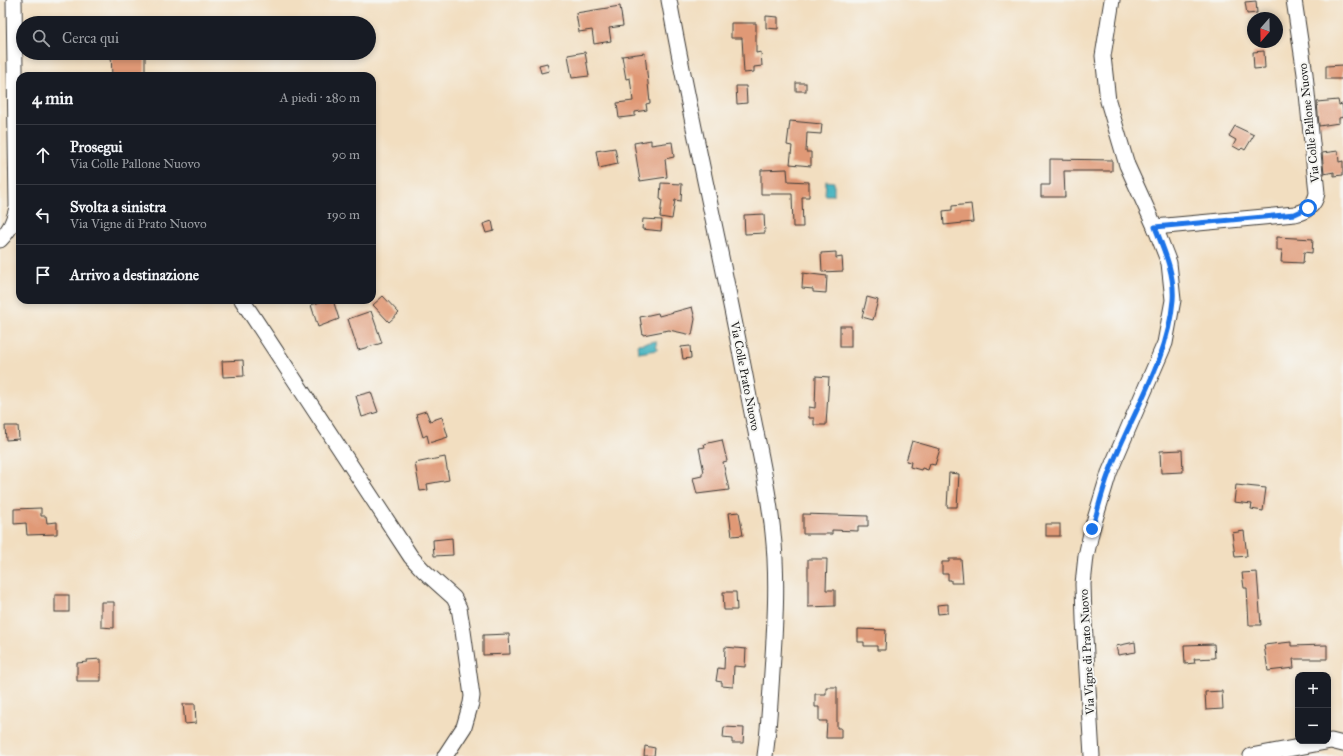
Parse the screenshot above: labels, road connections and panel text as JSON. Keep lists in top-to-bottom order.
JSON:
{
  "streets": {
    "street": ["Via Colle Pallone Nuovo", "Via Colle Prato Nuovo", "Via Vigne di Prato Nuovo"]
  },
  "crossings": [
    ["Via Colle Pallone Nuovo", "Via Vigne di Prato Nuovo"]
  ],
  "north": "bottom",
  "page": {
    "search": "Cerca qui",
    "heading": ["4 min", "A piedi · 280 m"],
    "list": [
      ["Prosegui", "Via Colle Pallone Nuovo", "90 m"],
      ["Svolta a sinistra", "Via Vigne di Prato Nuovo", "190 m"],
      "Arrivo a destinazione"
    ],
    "map_buttons": ["+", "−"]
  }
}
